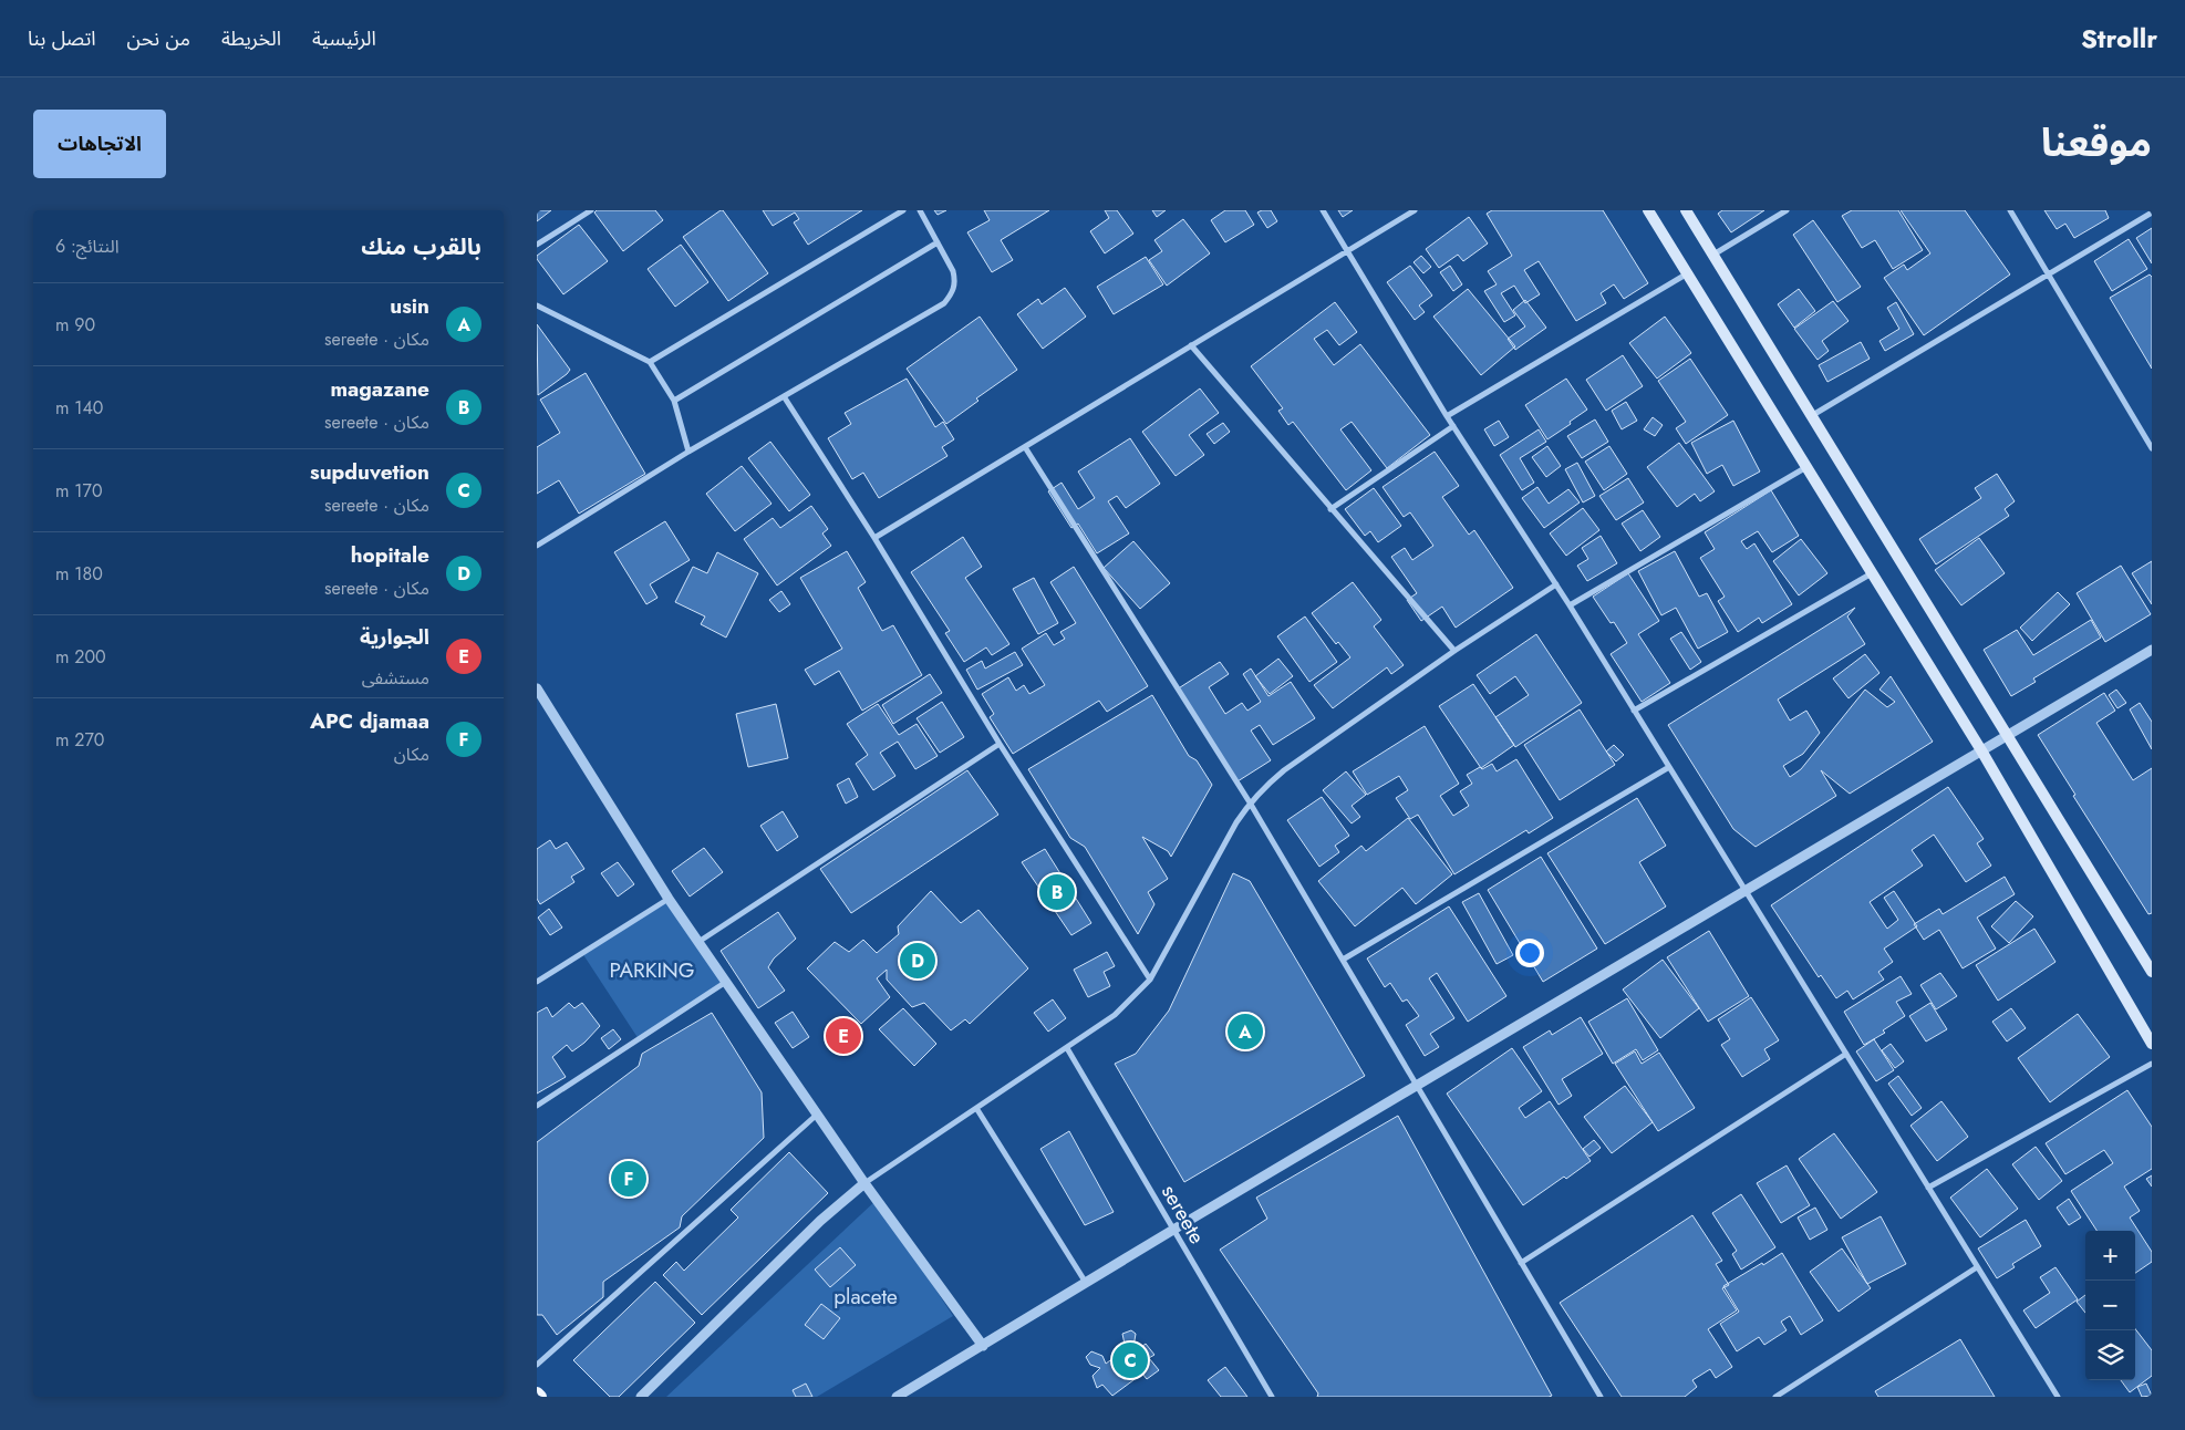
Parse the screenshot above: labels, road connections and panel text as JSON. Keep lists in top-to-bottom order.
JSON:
{
  "streets": {
    "street": ["sereete"]
  },
  "parks": ["PARKING", "placete"],
  "page": {
    "header": "Strollr",
    "nav": [
      "الرئيسية",
      "الخريطة",
      "من نحن",
      "اتصل بنا"
    ],
    "title": "موقعنا",
    "buttons": "الاتجاهات",
    "heading": ["بالقرب منك", "النتائج: 6"],
    "list": [
      {
        "mark": "A",
        "name": "usin",
        "note": "مكان · sereete",
        "value": "90 m"
      },
      {
        "mark": "B",
        "name": "magazane",
        "note": "مكان · sereete",
        "value": "140 m"
      },
      {
        "mark": "C",
        "name": "supduvetion",
        "note": "مكان · sereete",
        "value": "170 m"
      },
      {
        "mark": "D",
        "name": "hopitale",
        "note": "مكان · sereete",
        "value": "180 m"
      },
      {
        "mark": "E",
        "name": "الجوارية",
        "note": "مستشفى",
        "value": "200 m"
      },
      {
        "mark": "F",
        "name": "APC djamaa",
        "note": "مكان",
        "value": "270 m"
      }
    ],
    "pins": [
      "B",
      "D",
      "A",
      "E",
      "F",
      "C"
    ],
    "map_buttons": ["+", "−"]
  }
}
